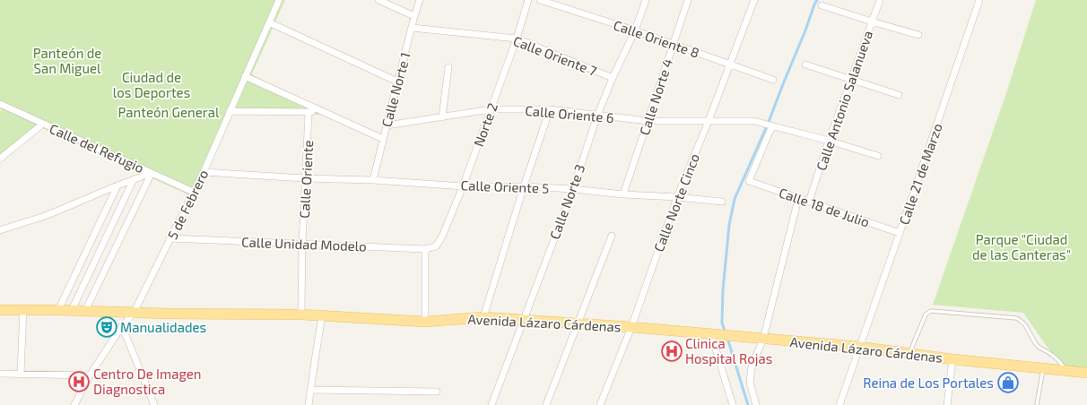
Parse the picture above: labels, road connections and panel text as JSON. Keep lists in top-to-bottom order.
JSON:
{
  "streets": {
    "main road": ["Avenida Lázaro Cárdenas"],
    "street": [
      "Calle Oriente 8",
      "Calle Oriente 7",
      "Calle Norte 1",
      "Calle Norte 4",
      "Calle Antonio Salanueva",
      "Calle Oriente 6",
      "Norte 2",
      "Calle del Refugio",
      "Calle 21 de Marzo",
      "Calle Oriente",
      "Calle Oriente 5",
      "Calle Norte 3",
      "Calle Norte Cinco",
      "5 de Febrero",
      "Calle 18 de Julio",
      "Calle Unidad Modelo"
    ]
  },
  "crossings": [
    ["Calle Oriente 8", "Calle Norte 4"],
    ["Calle Oriente 8", "Calle Norte 3"],
    ["Calle Oriente 8", "Calle Norte Cinco"],
    ["Calle Oriente 7", "Calle Norte 1"],
    ["Calle Oriente 7", "Norte 2"],
    ["Calle Oriente 7", "Calle Norte 3"],
    ["Calle Norte 1", "Calle Oriente 6"],
    ["Calle Norte 1", "Calle Oriente 5"],
    ["Calle Norte 4", "Calle Oriente 6"],
    ["Calle Norte 4", "Calle Oriente 5"],
    ["Calle Antonio Salanueva", "Calle Oriente 6"],
    ["Calle Antonio Salanueva", "Calle 18 de Julio"],
    ["Calle Oriente 6", "Norte 2"],
    ["Calle Oriente 6", "Calle Norte 3"],
    ["Calle Oriente 6", "Calle Norte Cinco"],
    ["Calle Oriente 6", "Calle 18 de Julio"],
    ["Norte 2", "Calle Oriente 5"],
    ["Norte 2", "Calle Unidad Modelo"],
    ["Calle del Refugio", "5 de Febrero"],
    ["Calle 21 de Marzo", "Calle 18 de Julio"],
    ["Calle 21 de Marzo", "Avenida Lázaro Cárdenas"],
    ["Calle Oriente", "Calle Oriente 5"],
    ["Calle Oriente", "Calle Unidad Modelo"],
    ["Calle Oriente 5", "Calle Norte 3"],
    ["Calle Oriente 5", "Calle Norte Cinco"],
    ["Calle Oriente 5", "5 de Febrero"],
    ["Calle Norte 3", "Avenida Lázaro Cárdenas"],
    ["Calle Norte Cinco", "Avenida Lázaro Cárdenas"],
    ["5 de Febrero", "Calle Unidad Modelo"],
    ["5 de Febrero", "Avenida Lázaro Cárdenas"]
  ],
  "parks": [
    "Panteón de San Miguel",
    "Ciudad de los Deportes",
    "Panteón General",
    "Parque \"Ciudad de las Canteras\""
  ],
  "places": {
    "theatre": ["Manualidades"],
    "hospital": ["Clinica Hospital Rojas", "Centro De Imagen Diagnostica"],
    "shop": ["Reina de Los Portales"]
  }
}
